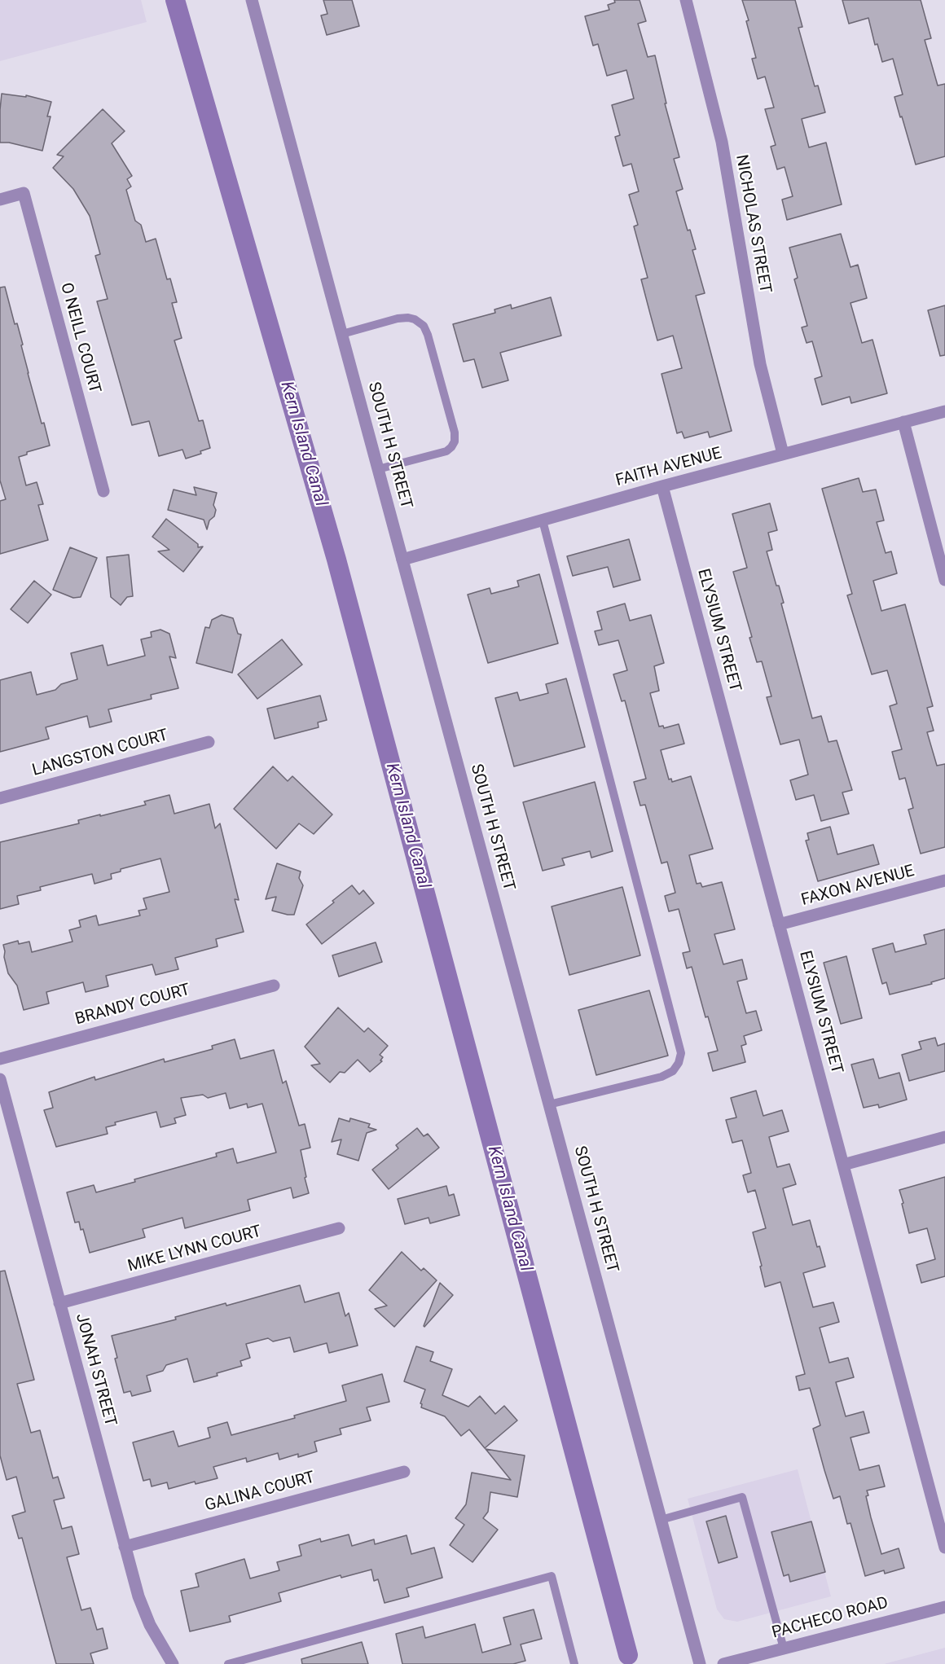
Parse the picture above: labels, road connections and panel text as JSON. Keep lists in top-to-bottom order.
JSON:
{
  "streets": {
    "street": [
      "NICHOLAS STREET",
      "O NEILL COURT",
      "SOUTH H STREET",
      "FAITH AVENUE",
      "ELYSIUM STREET",
      "LANGSTON COURT",
      "FAXON AVENUE",
      "BRANDY COURT",
      "MIKE LYNN COURT",
      "JONAH STREET",
      "GALINA COURT",
      "PACHECO ROAD"
    ]
  },
  "crossings": [
    ["NICHOLAS STREET", "FAITH AVENUE"],
    ["SOUTH H STREET", "FAITH AVENUE"],
    ["FAITH AVENUE", "ELYSIUM STREET"],
    ["ELYSIUM STREET", "FAXON AVENUE"],
    ["MIKE LYNN COURT", "JONAH STREET"],
    ["JONAH STREET", "GALINA COURT"]
  ],
  "water": ["Kern Island Canal"]
}
